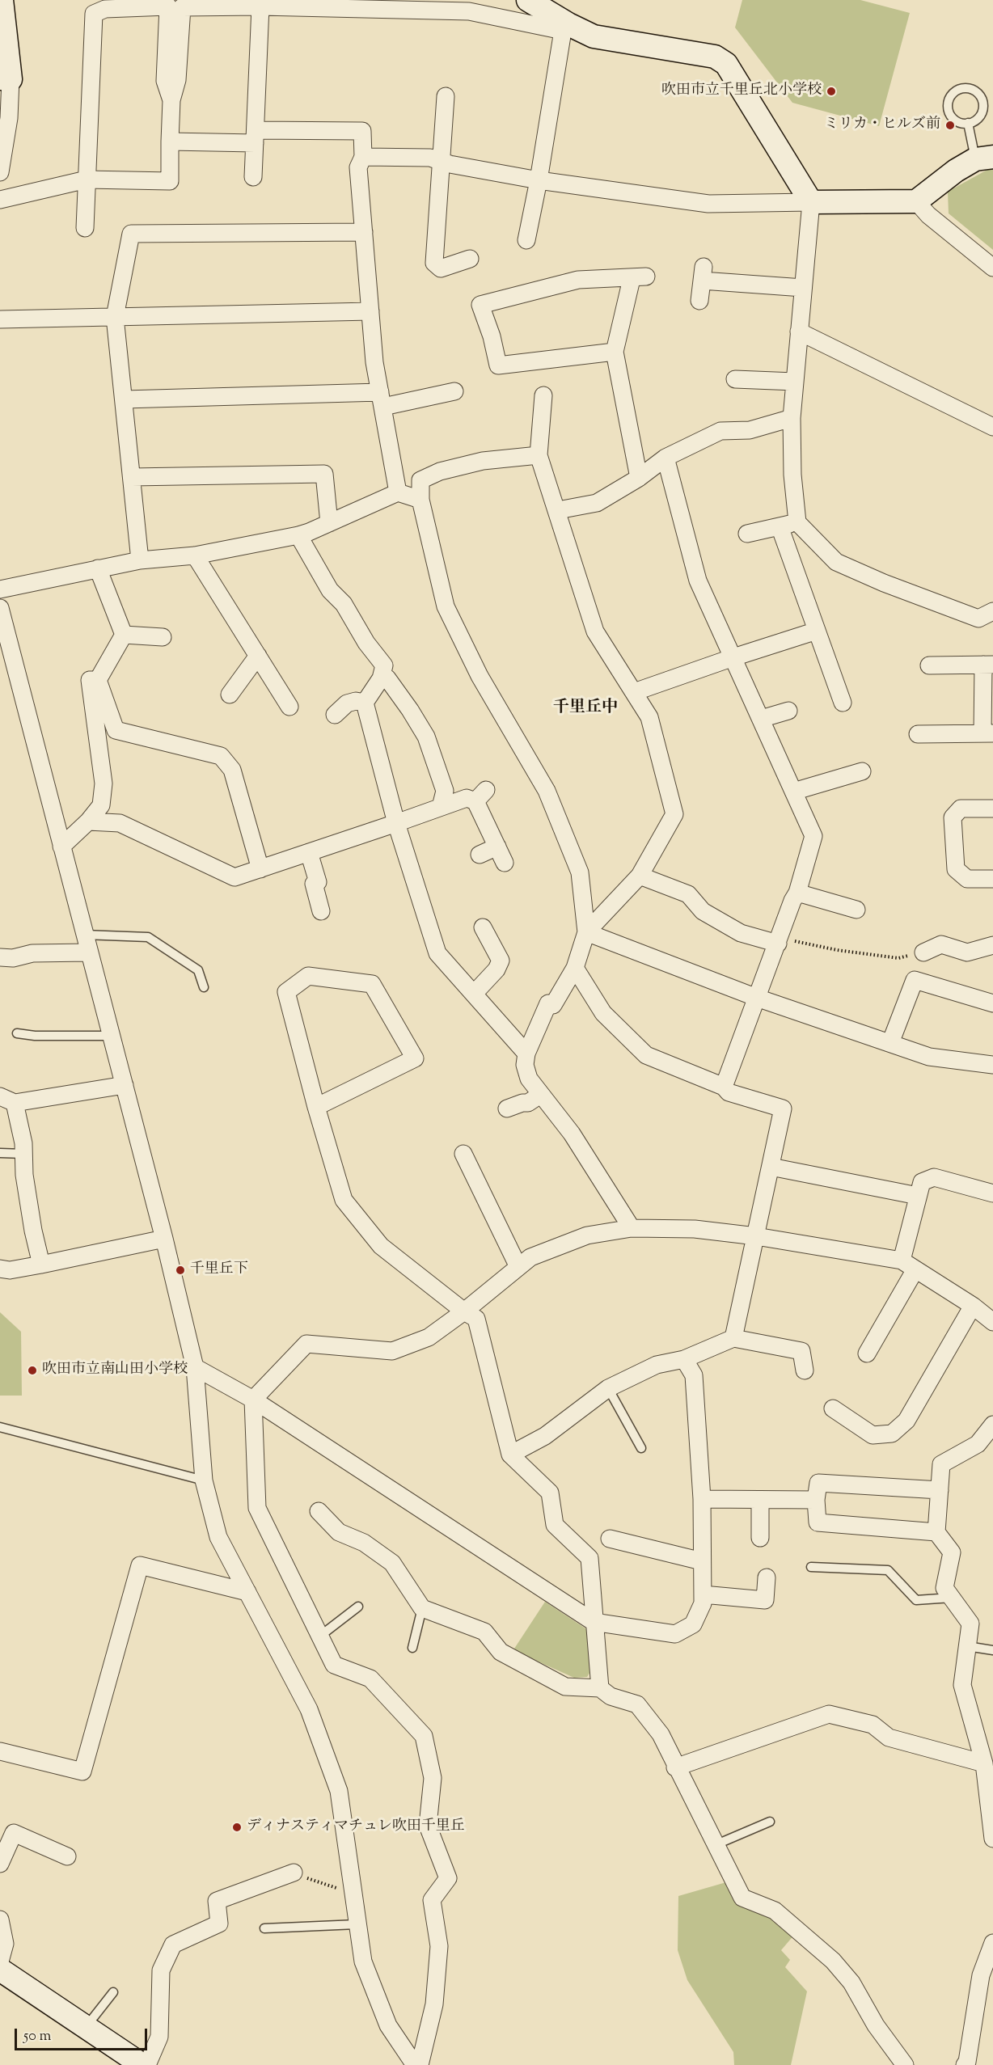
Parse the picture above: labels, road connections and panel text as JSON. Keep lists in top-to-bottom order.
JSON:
{
  "districts": ["千里丘中"],
  "places": [
    "吹田市立千里丘北小学校",
    "ミリカ・ヒルズ前",
    "千里丘下",
    "吹田市立南山田小学校",
    "ディナスティマチュレ吹田千里丘"
  ],
  "scale_bar": "50 m"
}
